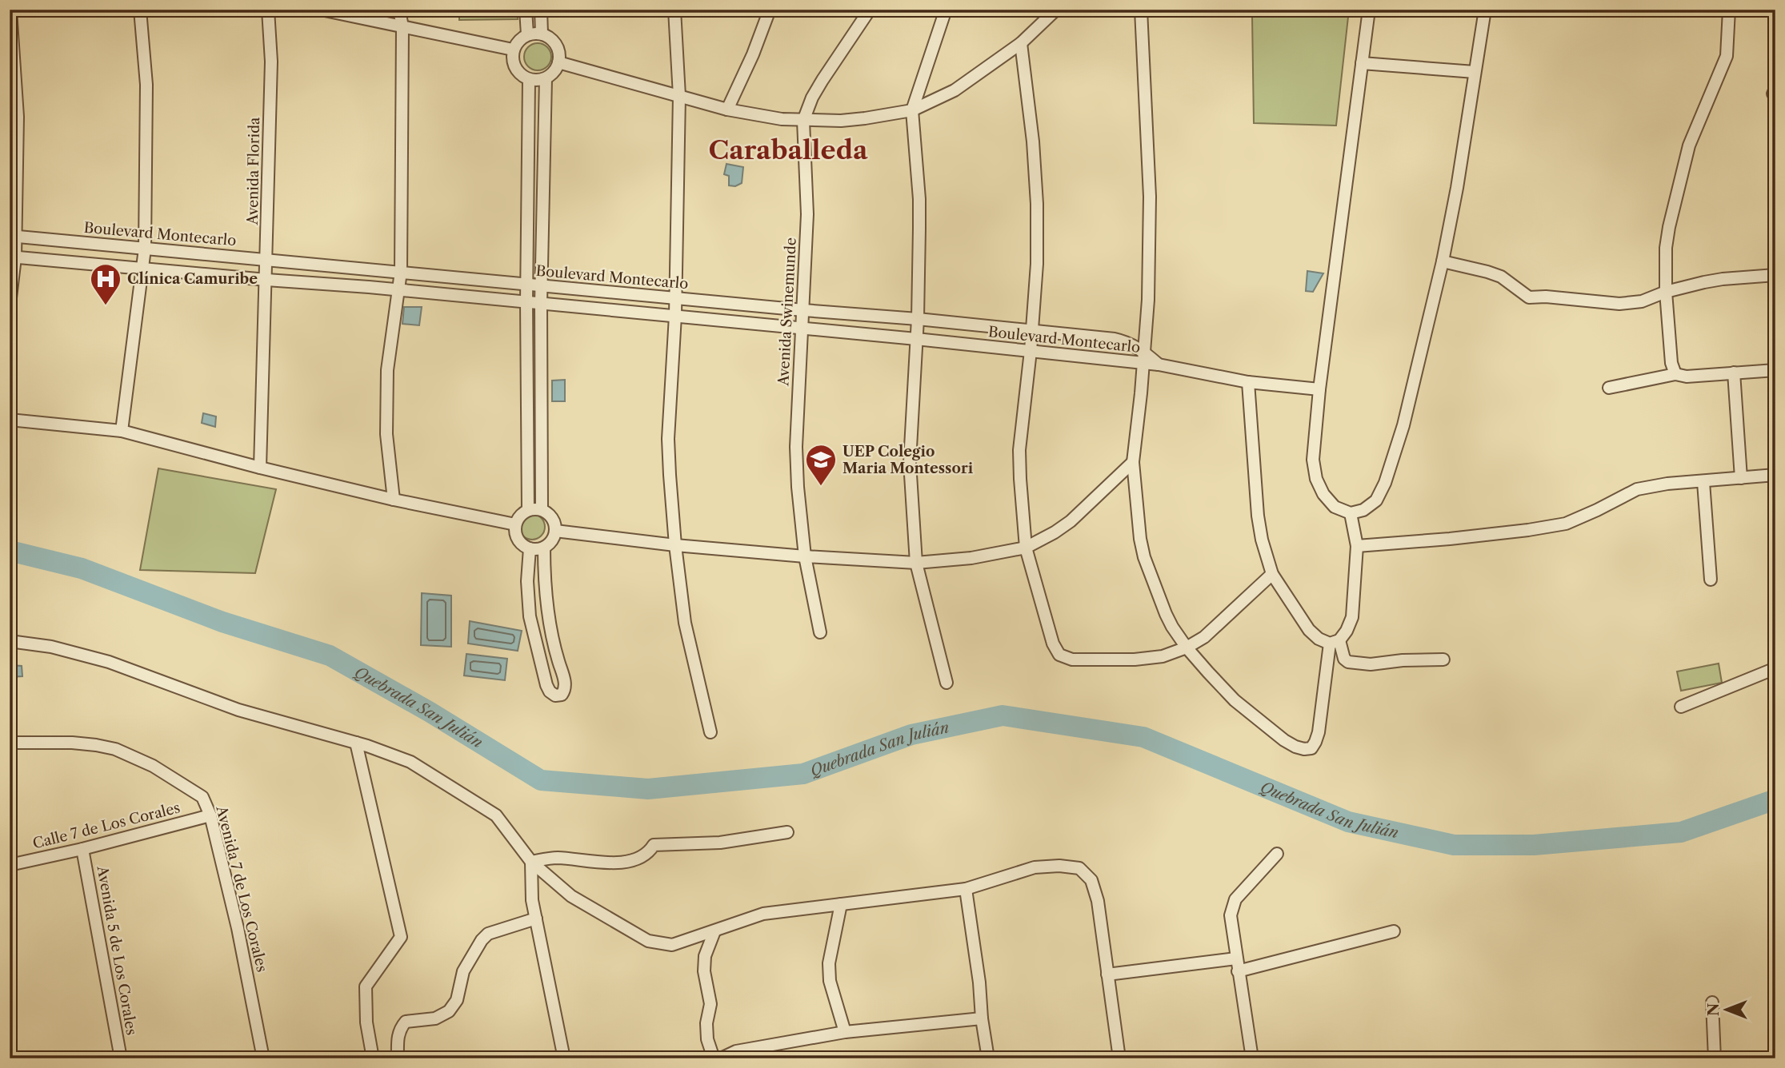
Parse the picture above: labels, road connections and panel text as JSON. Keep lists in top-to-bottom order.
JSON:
{
  "streets": {
    "street": [
      "Avenida Florida",
      "Boulevard Montecarlo",
      "Avenida Swinemunde",
      "Calle 7 de Los Corales",
      "Avenida 7 de Los Corales",
      "Avenida 5 de Los Corales"
    ]
  },
  "crossings": [
    ["Avenida Florida", "Boulevard Montecarlo"],
    ["Boulevard Montecarlo", "Avenida Swinemunde"],
    ["Calle 7 de Los Corales", "Avenida 7 de Los Corales"],
    ["Calle 7 de Los Corales", "Avenida 5 de Los Corales"]
  ],
  "districts": ["Caraballeda"],
  "water": ["Quebrada San Julián"],
  "places": {
    "hospital": ["Clínica Camuribe"],
    "school or university": ["UEP Colegio Maria Montessori"]
  },
  "north": "left"
}
